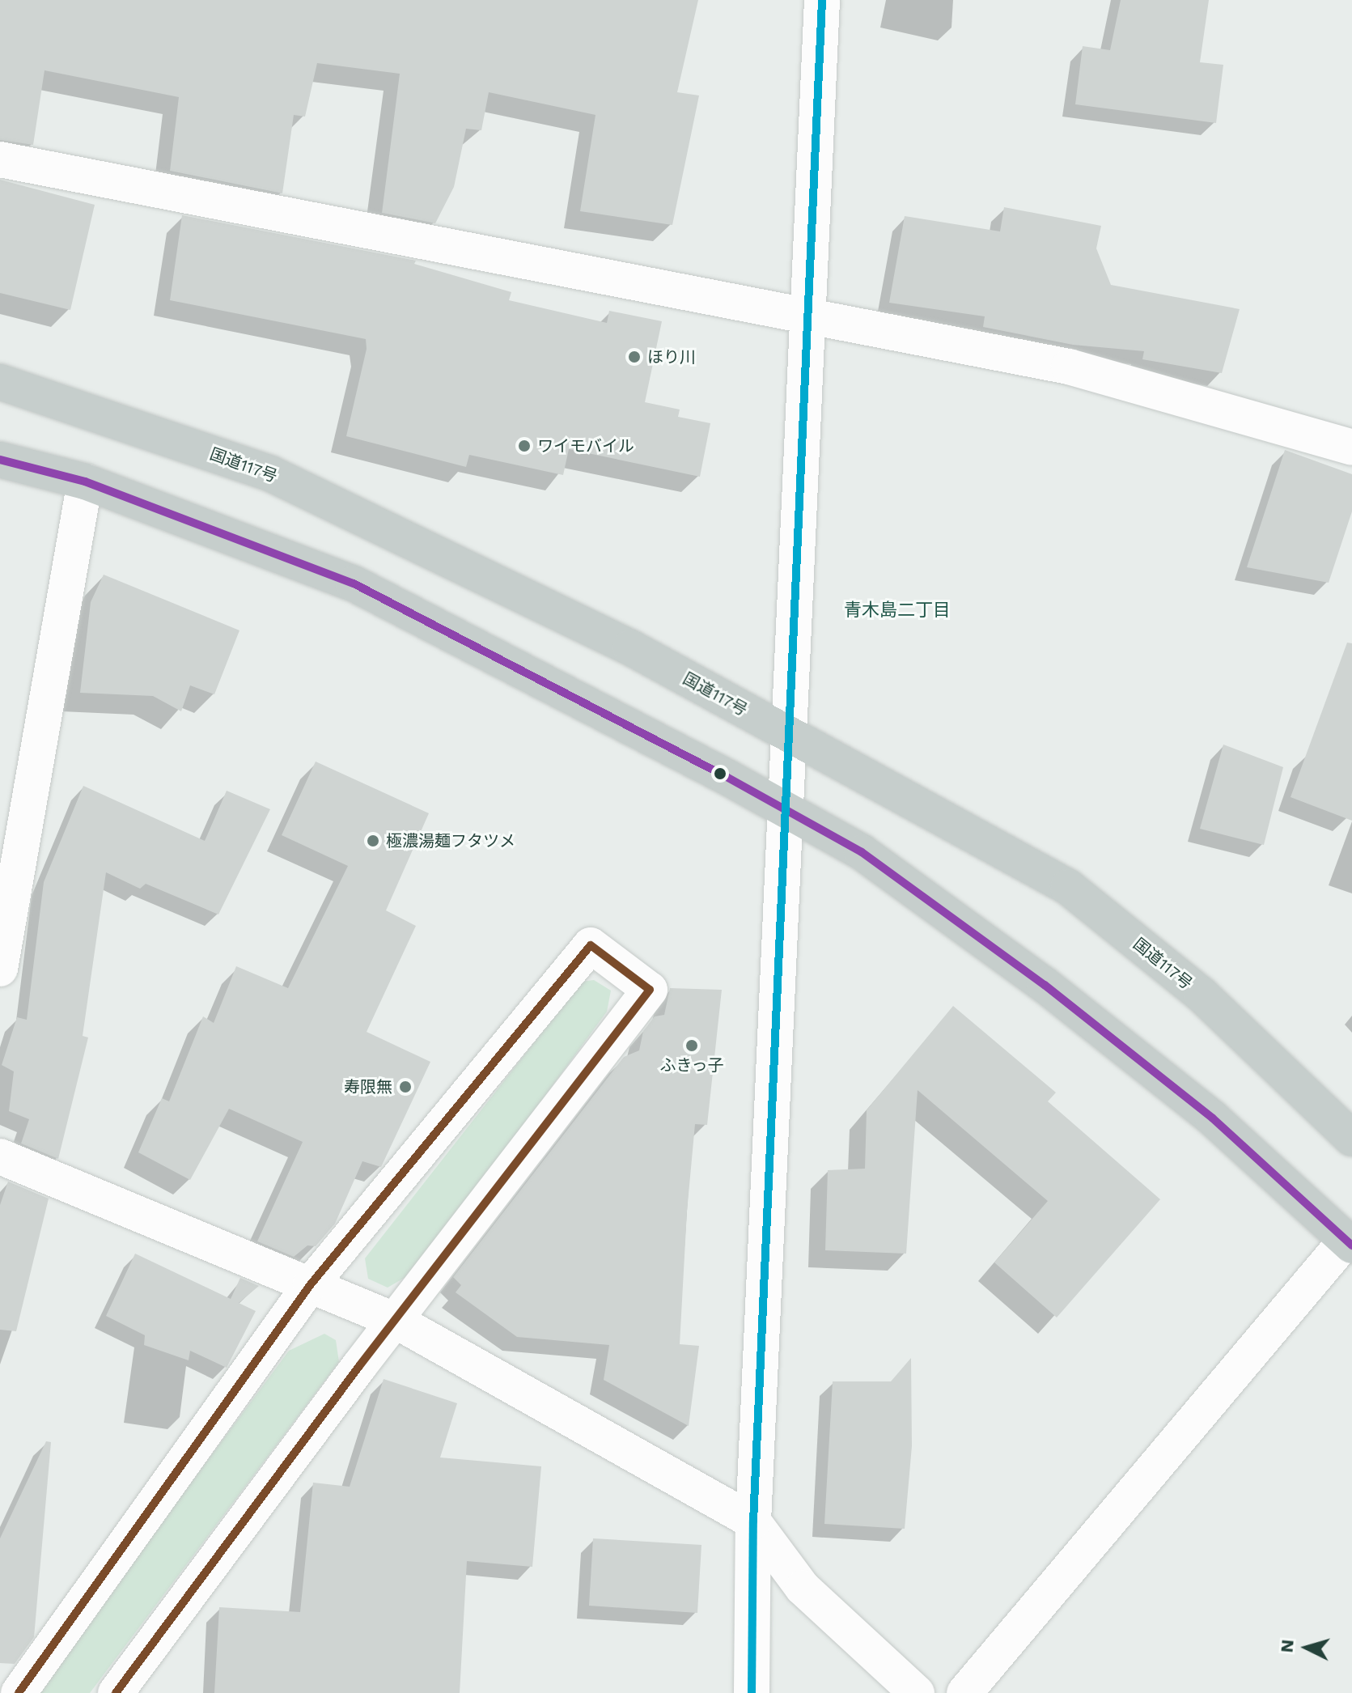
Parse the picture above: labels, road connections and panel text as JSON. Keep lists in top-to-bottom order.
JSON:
{
  "streets": {
    "highway": ["国道117号"]
  },
  "districts": ["青木島二丁目"],
  "places": [
    "ほり川",
    "ワイモバイル",
    "極濃湯麺フタツメ",
    "ふきっ子",
    "寿限無"
  ],
  "north": "left"
}
